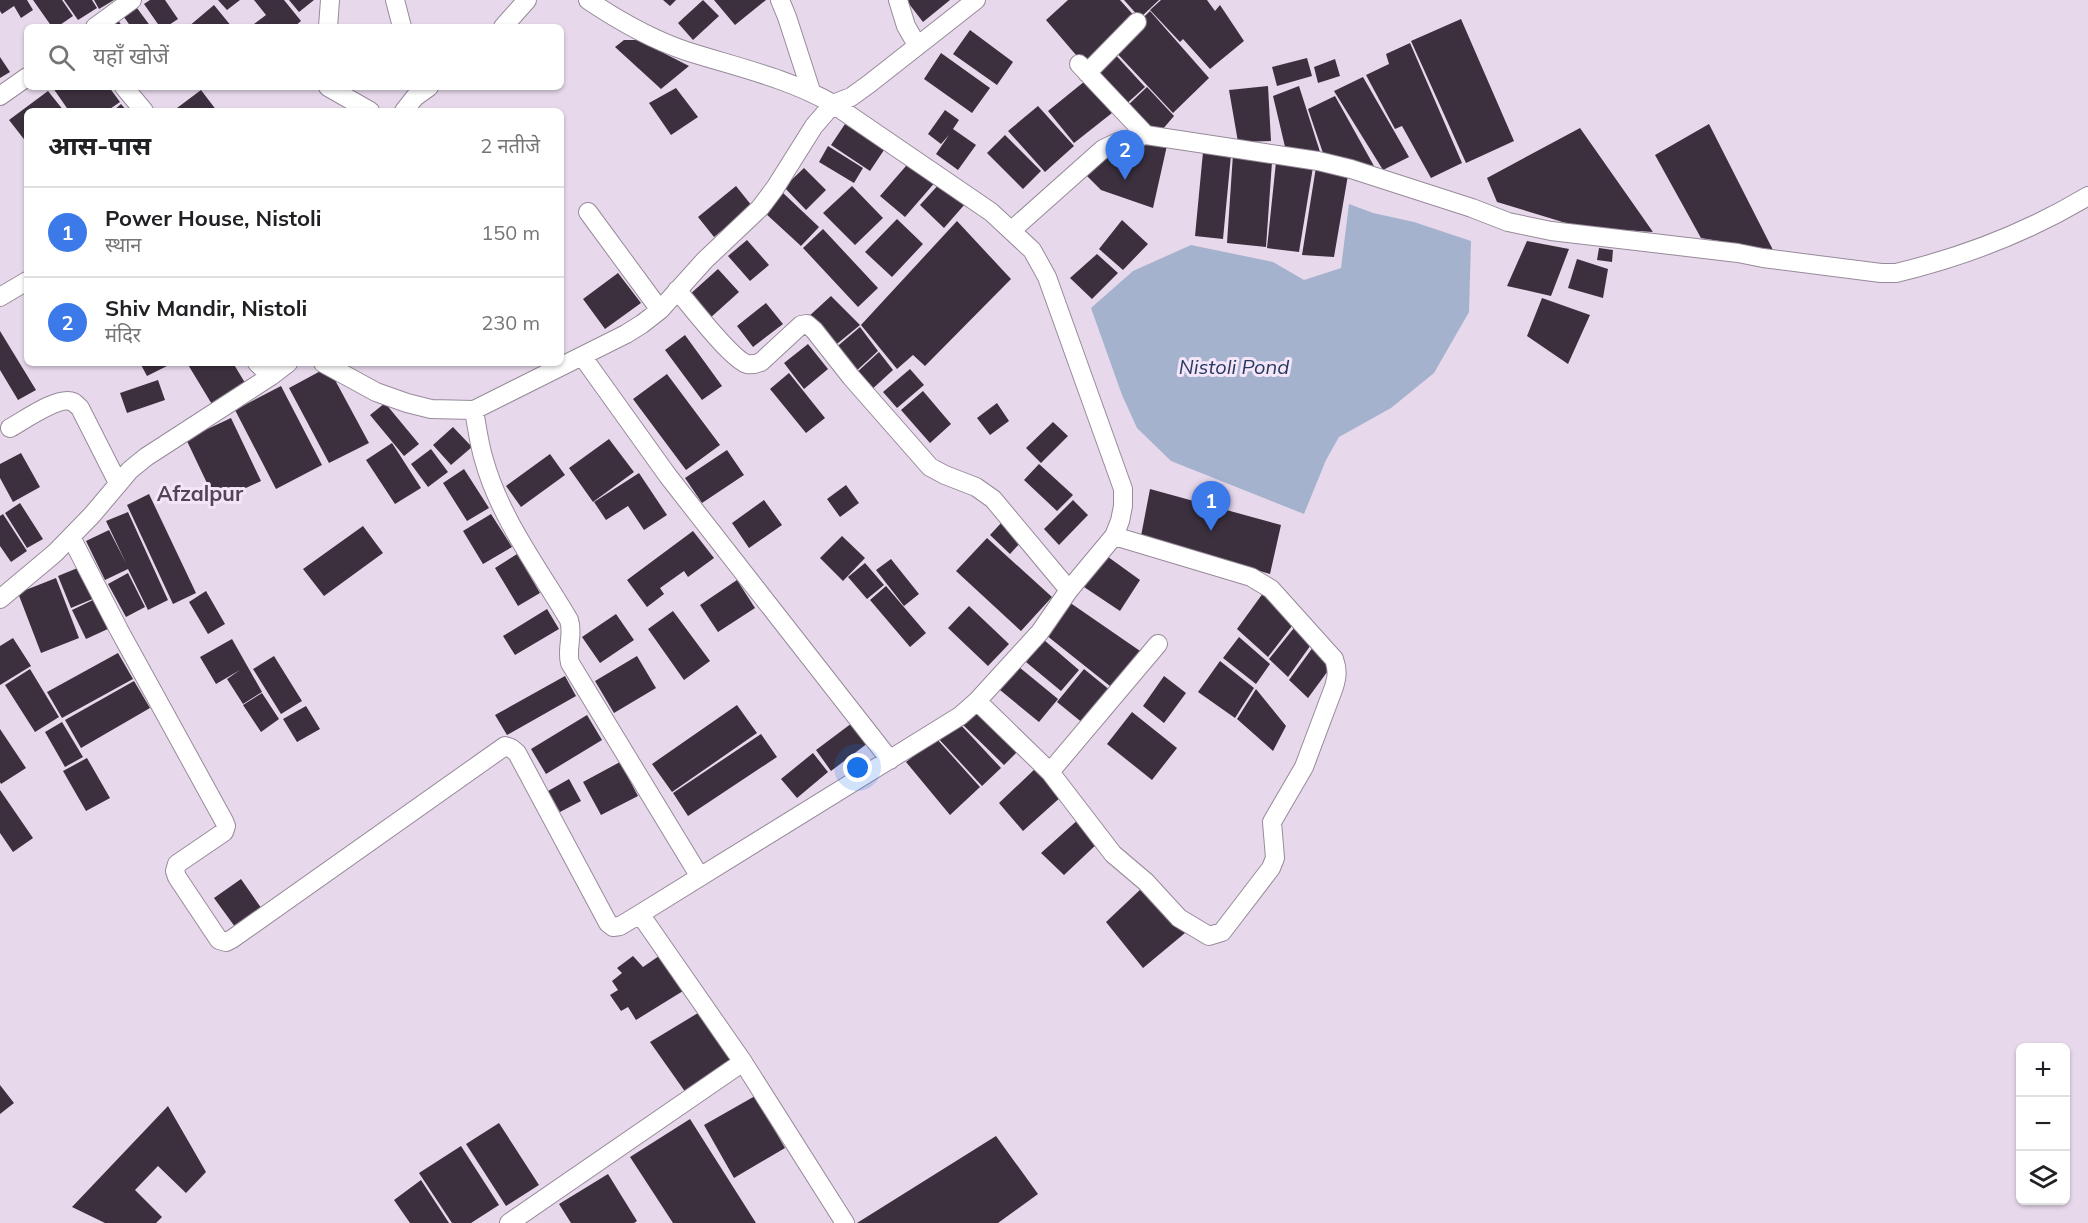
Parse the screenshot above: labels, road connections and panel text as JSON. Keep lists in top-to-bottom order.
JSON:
{
  "districts": ["Afzalpur"],
  "water": ["Nistoli Pond"],
  "page": {
    "search": "यहाँ खोजें",
    "heading": ["आस-पास", "2 नतीजे"],
    "pins": ["2", "1"],
    "list": [
      {
        "mark": "1",
        "name": "Power House, Nistoli",
        "note": "स्थान",
        "value": "150 m"
      },
      {
        "mark": "2",
        "name": "Shiv Mandir, Nistoli",
        "note": "मंदिर",
        "value": "230 m"
      }
    ],
    "map_buttons": ["+", "−"]
  }
}
